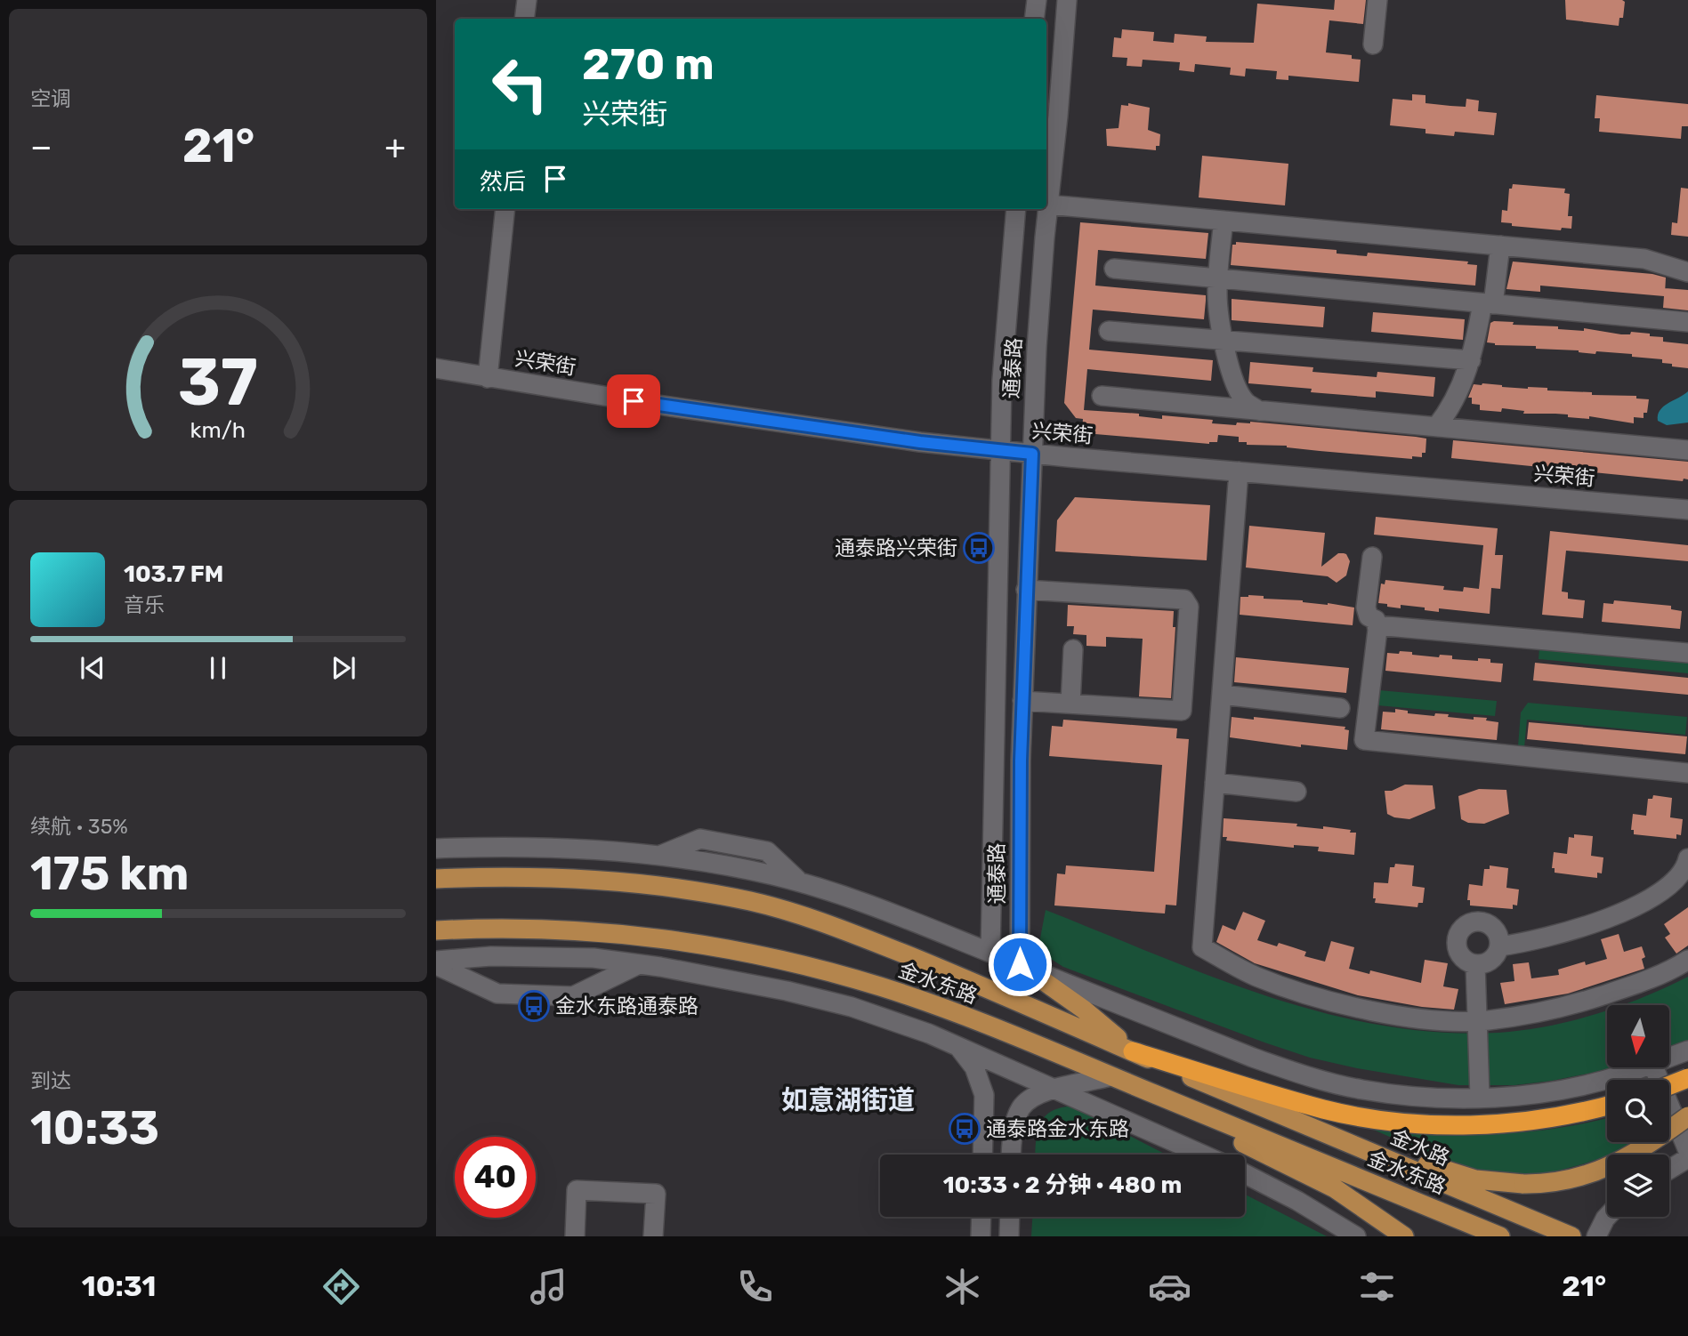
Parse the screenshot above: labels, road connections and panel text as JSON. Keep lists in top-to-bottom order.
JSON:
{
  "streets": {
    "main road": ["金水东路", "金水路"],
    "street": ["兴荣街", "通泰路"]
  },
  "crossings": [
    ["兴荣街", "通泰路"],
    ["金水东路", "金水路"]
  ],
  "districts": ["如意湖街道"],
  "places": {
    "bus stop": ["通泰路兴荣街", "金水东路通泰路", "通泰路金水东路"]
  },
  "north": "bottom",
  "page": {
    "tile": [
      "空调",
      ["续航 · 35%", "175 km"],
      ["到达", "10:33"]
    ],
    "turn": ["270 m", "兴荣街"],
    "heat": ["−", "21°", "+"],
    "then": "然后",
    "song": ["103.7 FM", "音乐"],
    "limit": "40",
    "trip": "10:33 · 2 分钟 · 480 m",
    "tabs": ["10:31", "21°"],
    "gauge": ["37", "km/h"]
  }
}
